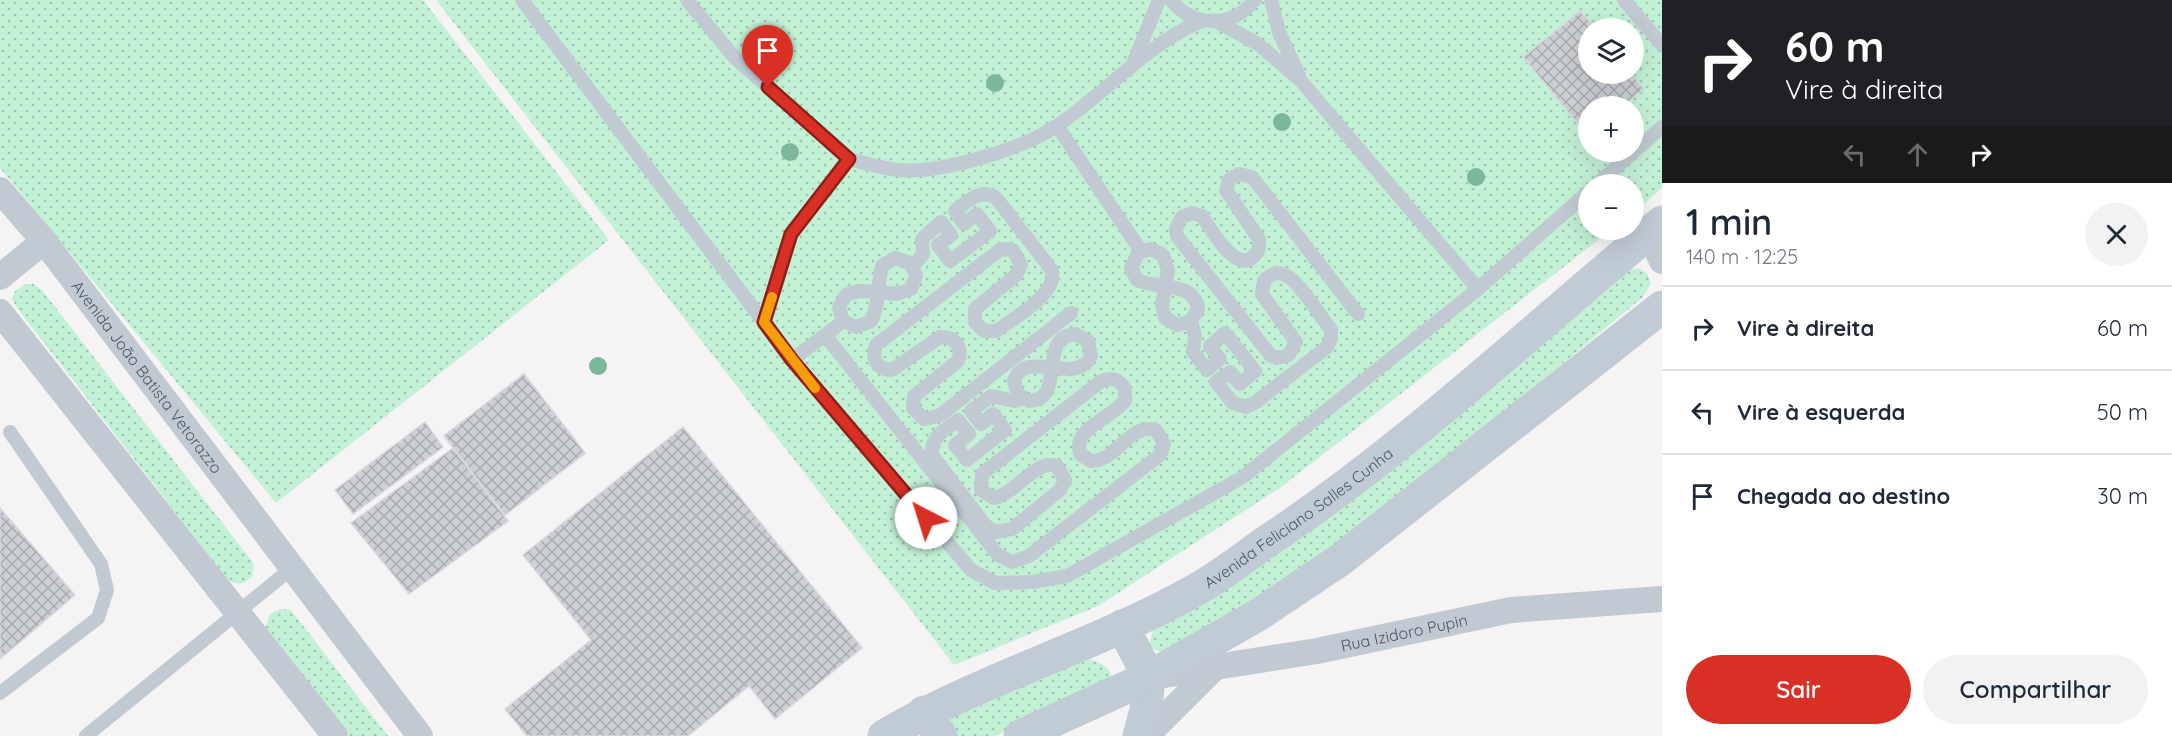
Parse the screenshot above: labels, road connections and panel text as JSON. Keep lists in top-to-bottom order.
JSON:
{
  "streets": {
    "main road": ["Avenida Feliciano Salles Cunha"],
    "street": ["Avenida João Batista Vetorazzo", "Rua Izidoro Pupin"]
  },
  "page": {
    "turn": ["60 m", "Vire à direita"],
    "map_buttons": ["+", "−"],
    "heading": ["1 min", "140 m · 12:25"],
    "list": [
      {
        "name": "Vire à direita",
        "value": "60 m"
      },
      {
        "name": "Vire à esquerda",
        "value": "50 m"
      },
      {
        "name": "Chegada ao destino",
        "value": "30 m"
      }
    ],
    "buttons": ["Sair", "Compartilhar"]
  }
}
